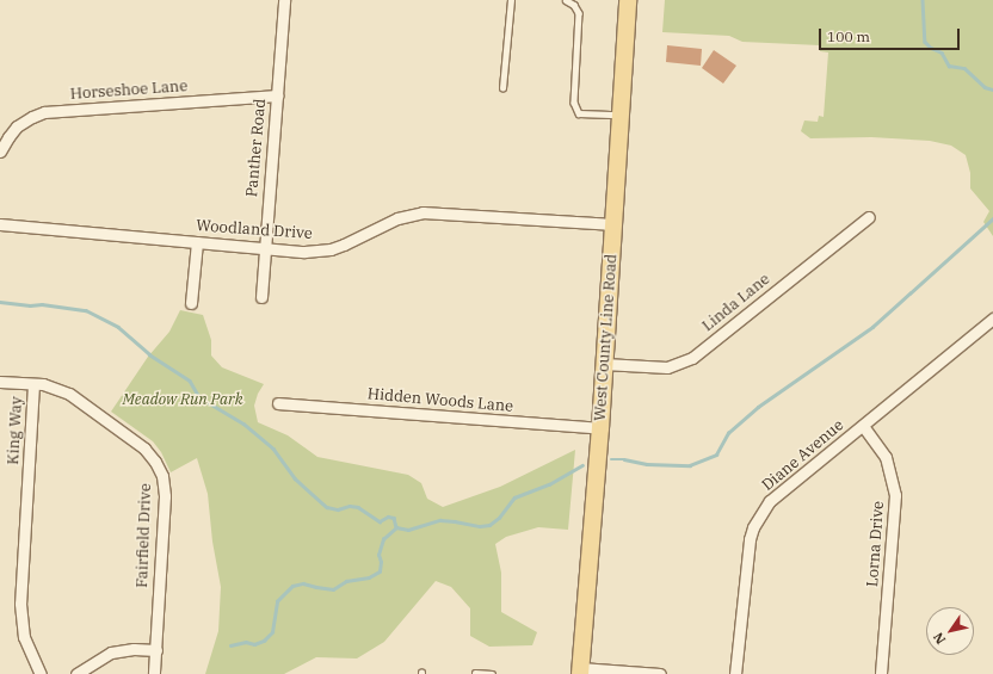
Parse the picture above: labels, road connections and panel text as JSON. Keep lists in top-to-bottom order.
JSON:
{
  "streets": {
    "main road": ["West County Line Road"],
    "street": [
      "Horseshoe Lane",
      "Panther Road",
      "Woodland Drive",
      "Linda Lane",
      "Hidden Woods Lane",
      "King Way",
      "Diane Avenue",
      "Fairfield Drive",
      "Lorna Drive"
    ]
  },
  "crossings": [
    ["Horseshoe Lane", "Panther Road"],
    ["Panther Road", "Woodland Drive"],
    ["Woodland Drive", "West County Line Road"],
    ["Linda Lane", "West County Line Road"],
    ["West County Line Road", "Hidden Woods Lane"],
    ["King Way", "Fairfield Drive"],
    ["Diane Avenue", "Lorna Drive"]
  ],
  "parks": ["Meadow Run Park"],
  "scale_bar": "100 m",
  "north": "bottom left"
}
